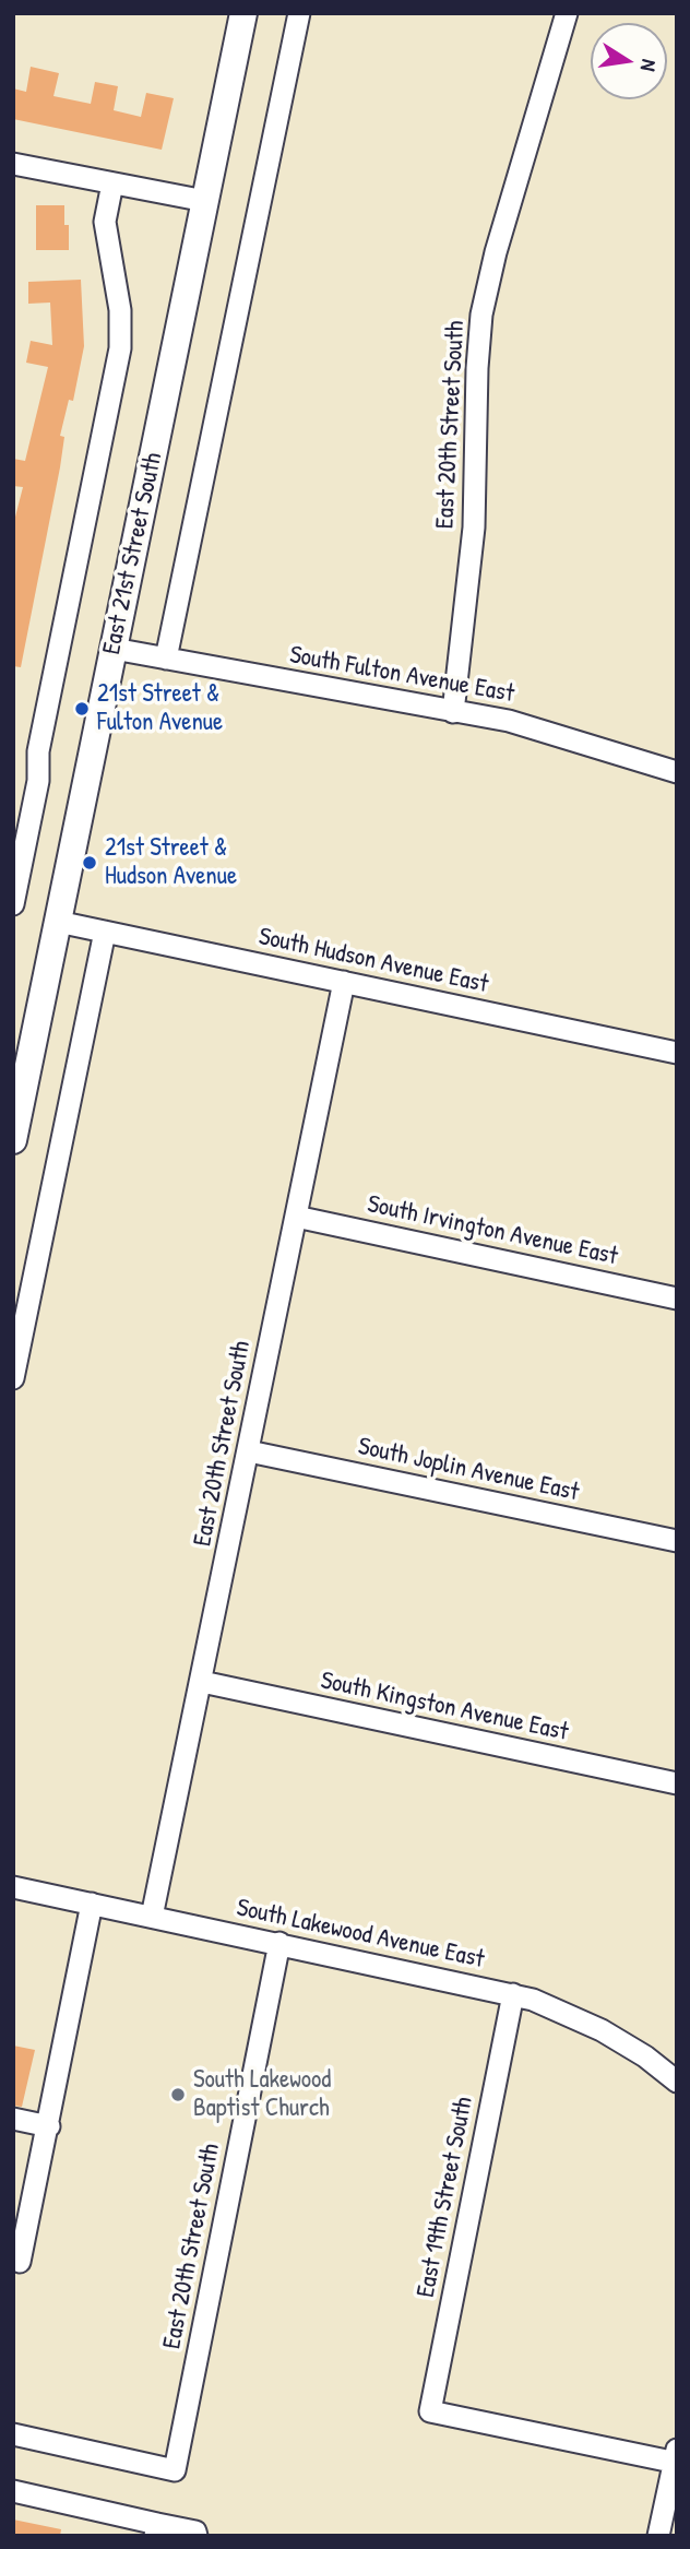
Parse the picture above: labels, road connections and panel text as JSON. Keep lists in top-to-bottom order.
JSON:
{
  "streets": {
    "main road": ["East 21st Street South"],
    "street": [
      "East 20th Street South",
      "South Fulton Avenue East",
      "South Hudson Avenue East",
      "South Irvington Avenue East",
      "South Joplin Avenue East",
      "South Kingston Avenue East",
      "South Lakewood Avenue East",
      "East 19th Street South"
    ]
  },
  "crossings": [
    ["East 20th Street South", "South Fulton Avenue East"],
    ["East 20th Street South", "South Hudson Avenue East"],
    ["East 20th Street South", "South Irvington Avenue East"],
    ["East 20th Street South", "South Joplin Avenue East"],
    ["East 20th Street South", "South Kingston Avenue East"],
    ["East 20th Street South", "South Lakewood Avenue East"],
    ["East 21st Street South", "South Fulton Avenue East"],
    ["East 21st Street South", "South Hudson Avenue East"],
    ["South Lakewood Avenue East", "East 19th Street South"]
  ],
  "places": ["21st Street & Fulton Avenue", "21st Street & Hudson Avenue", "South Lakewood Baptist Church"],
  "north": "right"
}
